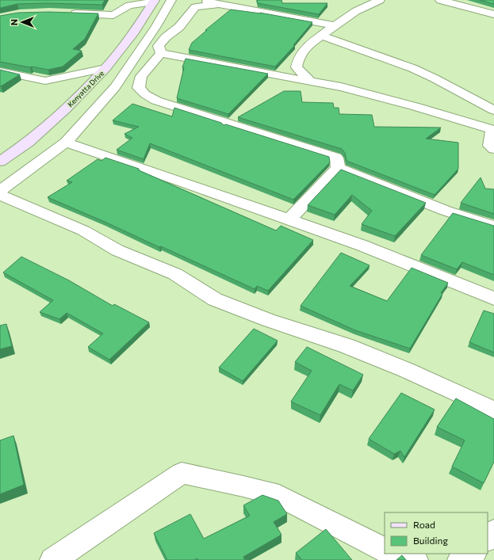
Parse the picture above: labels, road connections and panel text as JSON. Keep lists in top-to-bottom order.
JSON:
{
  "streets": {
    "main road": ["Kenyatta Drive"]
  },
  "legend": ["Road", "Building"],
  "north": "left"
}
